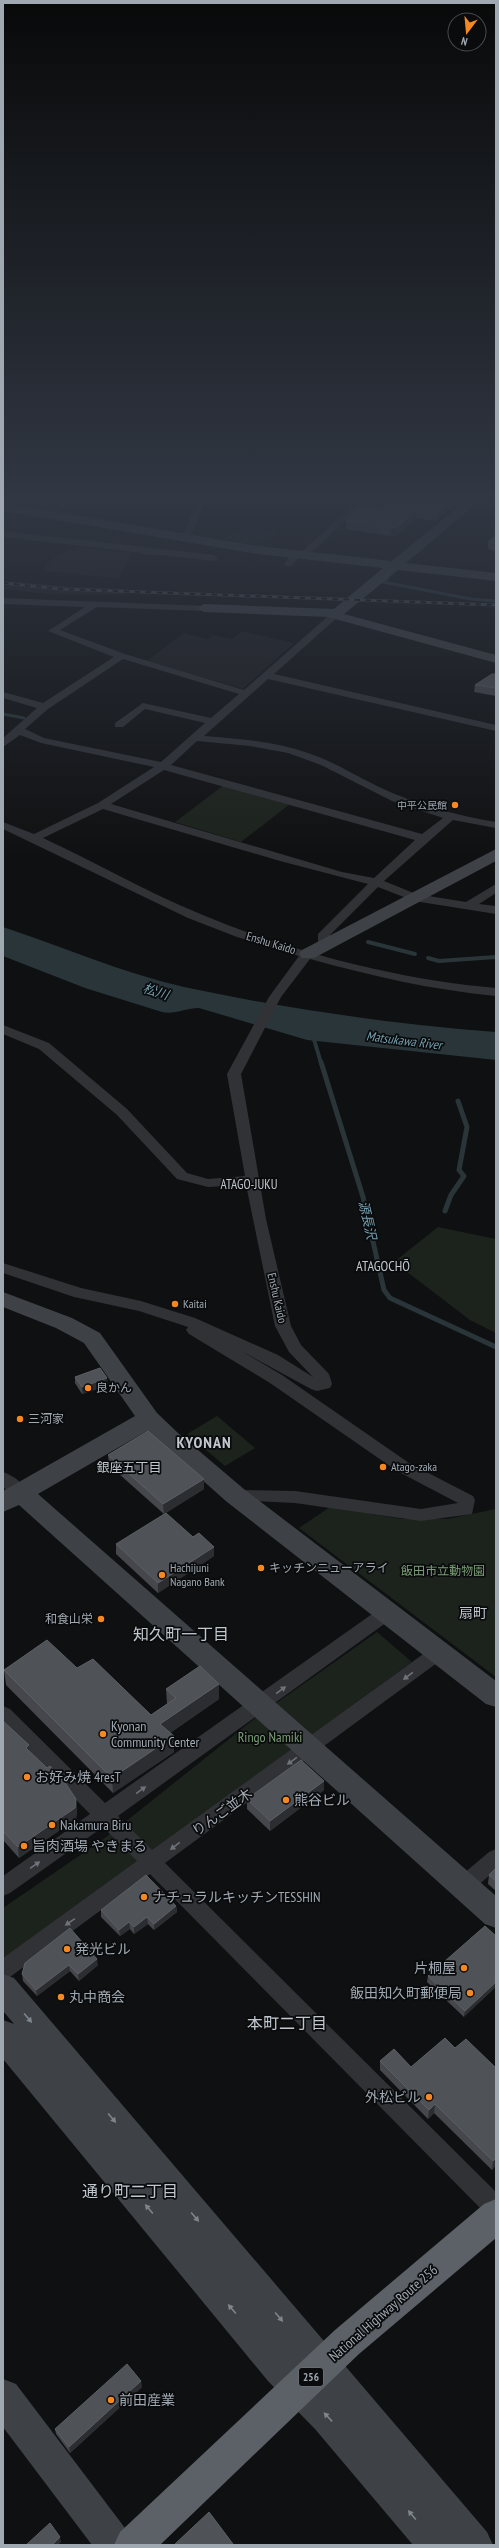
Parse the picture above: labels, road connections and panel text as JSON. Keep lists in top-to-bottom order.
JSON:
{
  "streets": {
    "highway": ["National Highway Route 256", "256"],
    "street": ["Enshu Kaido", "りんご並木"]
  },
  "districts": [
    "ATAGO-JUKU",
    "ATAGOCHŌ",
    "KYONAN",
    "銀座五丁目",
    "扇町",
    "知久町一丁目",
    "本町二丁目",
    "通り町二丁目"
  ],
  "water": ["松川", "Matsukawa River", "源長沢"],
  "parks": ["飯田市立動物園", "Ringo Namiki"],
  "places": [
    "中平公民館",
    "Kaitai",
    "良かん",
    "三河家",
    "Atago-zaka",
    "キッチンニューアライ",
    "Hachijuni Nagano Bank",
    "和食山栄",
    "Kyonan Community Center",
    "お好み焼 4resT",
    "熊谷ビル",
    "Nakamura Biru",
    "旨肉酒場 やきまる",
    "ナチュラルキッチンTESSHIN",
    "発光ビル",
    "片桐屋",
    "飯田知久町郵便局",
    "丸中商会",
    "外松ビル",
    "前田産業"
  ],
  "north": "bottom"
}
